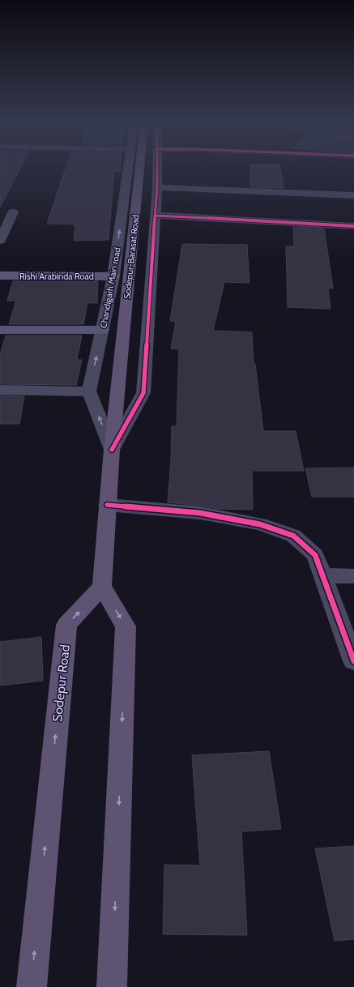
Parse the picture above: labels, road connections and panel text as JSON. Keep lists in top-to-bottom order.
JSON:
{
  "streets": {
    "main road": ["Sodepur-Barasat Road", "Sodepur Road"],
    "street": ["Rishi Arabinda Road", "Chandigarh Main road"]
  },
  "crossings": [
    ["Rishi Arabinda Road", "Chandigarh Main road"]
  ]
}
